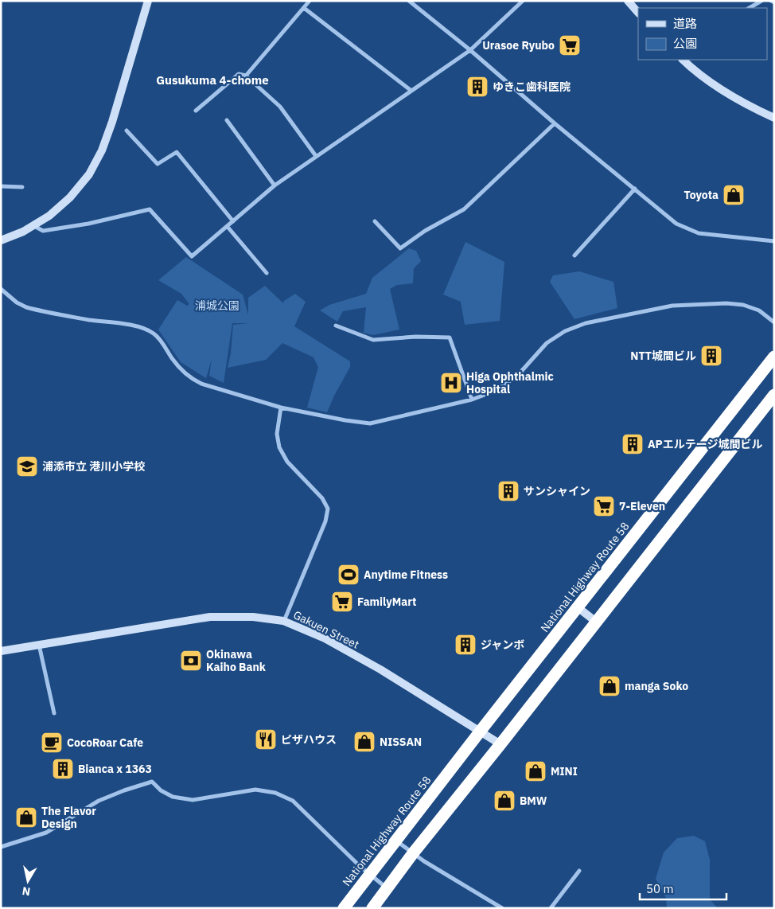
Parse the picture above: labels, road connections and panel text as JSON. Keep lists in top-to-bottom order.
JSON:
{
  "streets": {
    "highway": ["National Highway Route 58"],
    "street": ["Gakuen Street"]
  },
  "crossings": [
    ["National Highway Route 58", "Gakuen Street"]
  ],
  "districts": ["Gusukuma 4-chome"],
  "parks": ["浦城公園"],
  "places": {
    "supermarket": ["Urasoe Ryubo", "7-Eleven", "FamilyMart"],
    "building": [
      "ゆきこ歯科医院",
      "NTT城間ビル",
      "APエルテージ城間ビル",
      "サンシャイン",
      "ジャンボ",
      "Bianca x 1363"
    ],
    "shop": [
      "Toyota",
      "manga Soko",
      "NISSAN",
      "MINI",
      "BMW",
      "The Flavor Design"
    ],
    "hospital": ["Higa Ophthalmic Hospital"],
    "school or university": ["浦添市立 港川小学校"],
    "sports": ["Anytime Fitness"],
    "bank": ["Okinawa Kaiho Bank"],
    "restaurant": ["ピザハウス"],
    "cafe": ["CocoRoar Cafe"]
  },
  "legend": ["道路", "公園"],
  "scale_bar": "50 m",
  "north": "bottom"
}
